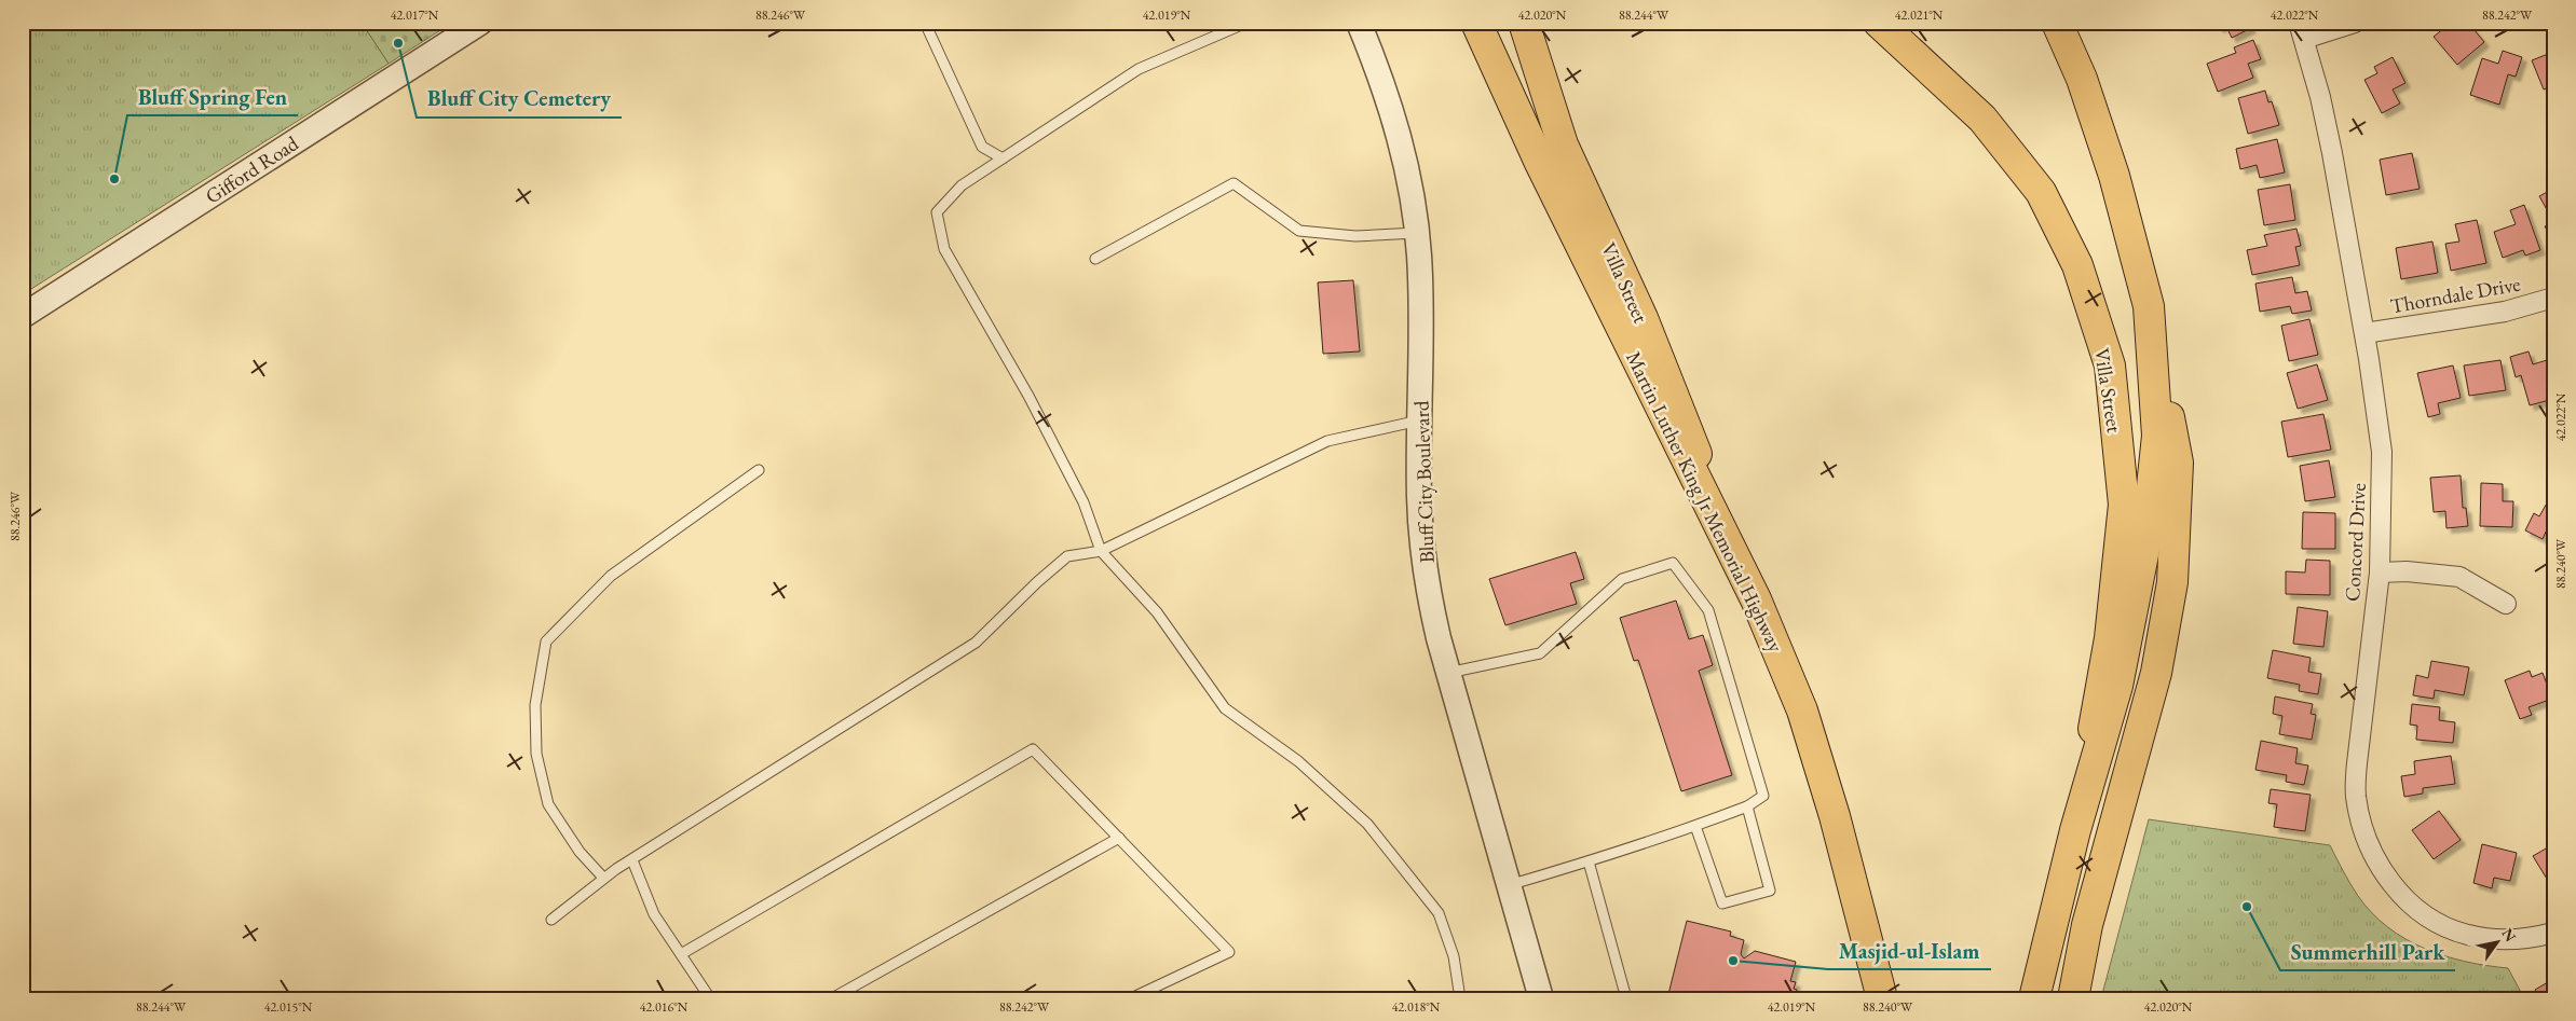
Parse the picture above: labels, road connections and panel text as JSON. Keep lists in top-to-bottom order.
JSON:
{
  "streets": {
    "main road": ["Villa Street", "Martin Luther King Jr Memorial Highway"],
    "street": [
      "Gifford Road",
      "Thorndale Drive",
      "Bluff City Boulevard",
      "Concord Drive"
    ]
  },
  "crossings": [
    ["Villa Street", "Martin Luther King Jr Memorial Highway"],
    ["Thorndale Drive", "Concord Drive"]
  ],
  "places": [
    "Bluff City Cemetery",
    "Bluff Spring Fen",
    "Summerhill Park",
    "Masjid-ul-Islam"
  ],
  "north": "top right",
  "coordinates": [
    "42.017°N",
    "88.246°W",
    "42.019°N",
    "42.020°N",
    "88.244°W",
    "42.021°N",
    "42.022°N",
    "88.242°W",
    "88.240°W",
    "42.015°N",
    "42.016°N",
    "42.018°N"
  ]
}
